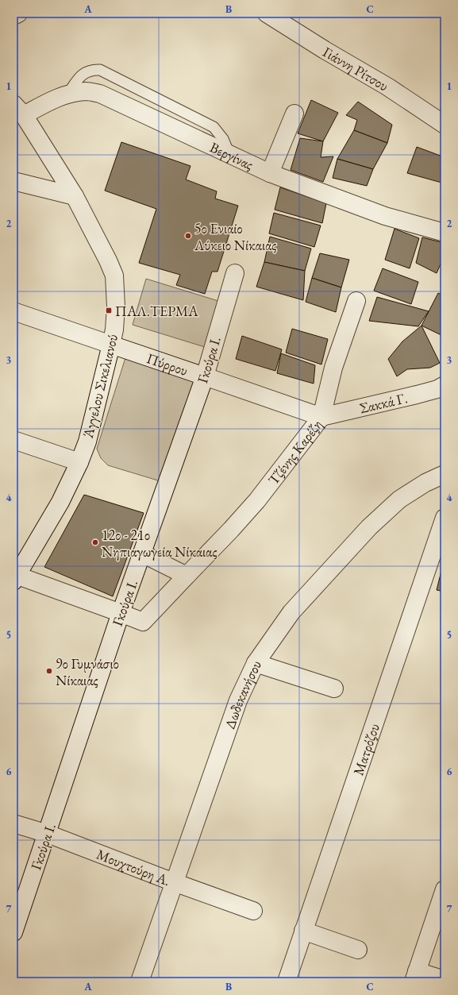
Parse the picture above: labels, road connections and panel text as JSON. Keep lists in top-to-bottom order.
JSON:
{
  "streets": {
    "street": [
      "Γιάννη Ρίτσου",
      "Βεργίνας",
      "Γκούρα Ι.",
      "Πύρρου",
      "Άγγελου Σικελιανού",
      "Σακκά Γ.",
      "Τζένης Καρέζη",
      "Δωδεκανήσου",
      "Ματρόζου",
      "Μουχτούρη Α."
    ]
  },
  "crossings": [
    ["Βεργίνας", "Άγγελου Σικελιανού"],
    ["Γκούρα Ι.", "Πύρρου"],
    ["Γκούρα Ι.", "Τζένης Καρέζη"],
    ["Γκούρα Ι.", "Μουχτούρη Α."],
    ["Πύρρου", "Άγγελου Σικελιανού"],
    ["Πύρρου", "Σακκά Γ."],
    ["Πύρρου", "Τζένης Καρέζη"],
    ["Σακκά Γ.", "Τζένης Καρέζη"],
    ["Δωδεκανήσου", "Μουχτούρη Α."]
  ],
  "places": {
    "other": ["5ο Ενιαίο Λύκειο Νίκαιας", "12ο - 21ο Νηπιαγωγεία Νίκαιας", "9ο Γυμνάσιο Νίκαιας"],
    "transit": ["ΠΑΛ.ΤΕΡΜΑ"]
  },
  "grid": {
    "columns": ["A", "B", "C"],
    "rows": [
      "1",
      "2",
      "3",
      "4",
      "5",
      "6",
      "7"
    ]
  }
}
